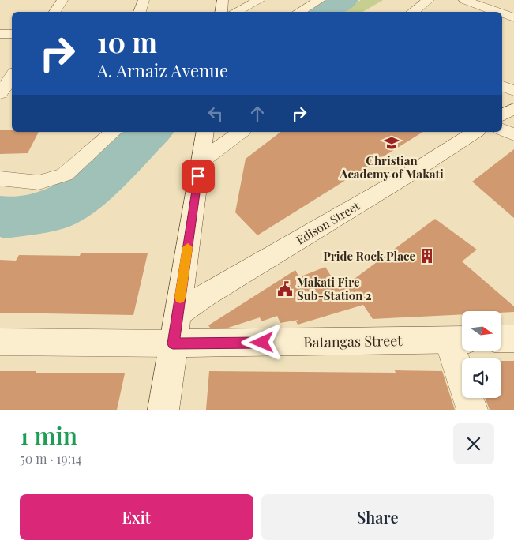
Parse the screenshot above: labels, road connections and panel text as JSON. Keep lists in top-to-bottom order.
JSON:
{
  "streets": {
    "street": ["Edison Street", "Batangas Street"]
  },
  "places": {
    "school or university": ["Christian Academy of Makati"],
    "building": ["Pride Rock Place"],
    "public building": ["Makati Fire Sub-Station 2"]
  },
  "north": "right",
  "page": {
    "turn": ["10 m", "A. Arnaiz Avenue"],
    "heading": ["1 min", "50 m · 19:14"],
    "buttons": ["Exit", "Share"]
  }
}
